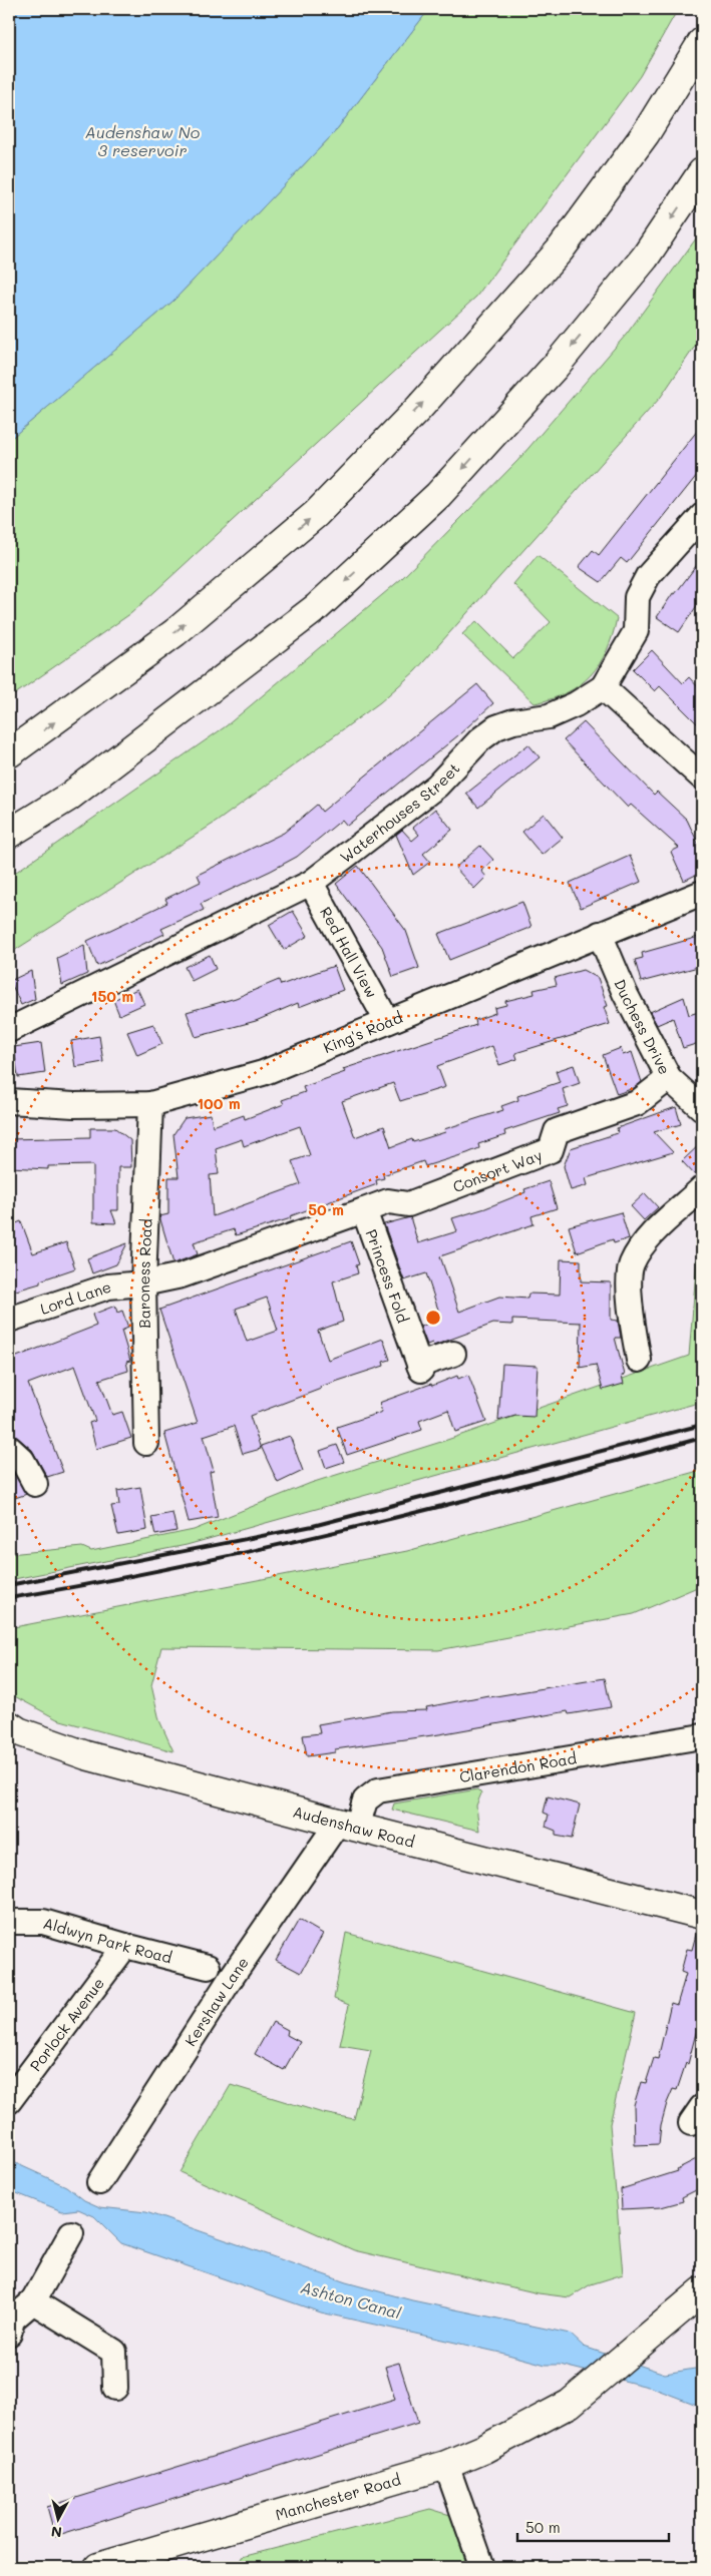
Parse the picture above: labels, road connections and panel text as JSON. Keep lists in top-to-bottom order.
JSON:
{
  "streets": {
    "main road": ["Audenshaw Road", "Manchester Road"],
    "street": [
      "Waterhouses Street",
      "Red Hall View",
      "Duchess Drive",
      "King's Road",
      "Consort Way",
      "Baroness Road",
      "Princess Fold",
      "Lord Lane",
      "Clarendon Road",
      "Aldwyn Park Road",
      "Kershaw Lane",
      "Porlock Avenue"
    ]
  },
  "crossings": [
    ["Waterhouses Street", "Red Hall View"],
    ["Red Hall View", "King's Road"],
    ["Duchess Drive", "King's Road"],
    ["Duchess Drive", "Consort Way"],
    ["King's Road", "Baroness Road"],
    ["Consort Way", "Princess Fold"],
    ["Baroness Road", "Princess Fold"],
    ["Baroness Road", "Lord Lane"],
    ["Princess Fold", "Lord Lane"],
    ["Clarendon Road", "Audenshaw Road"],
    ["Clarendon Road", "Kershaw Lane"],
    ["Audenshaw Road", "Kershaw Lane"],
    ["Aldwyn Park Road", "Porlock Avenue"]
  ],
  "water": ["Audenshaw No 3 reservoir", "Ashton Canal"],
  "scale_bar": "50 m",
  "north": "bottom",
  "rings": ["150 m", "100 m", "50 m"]
}
